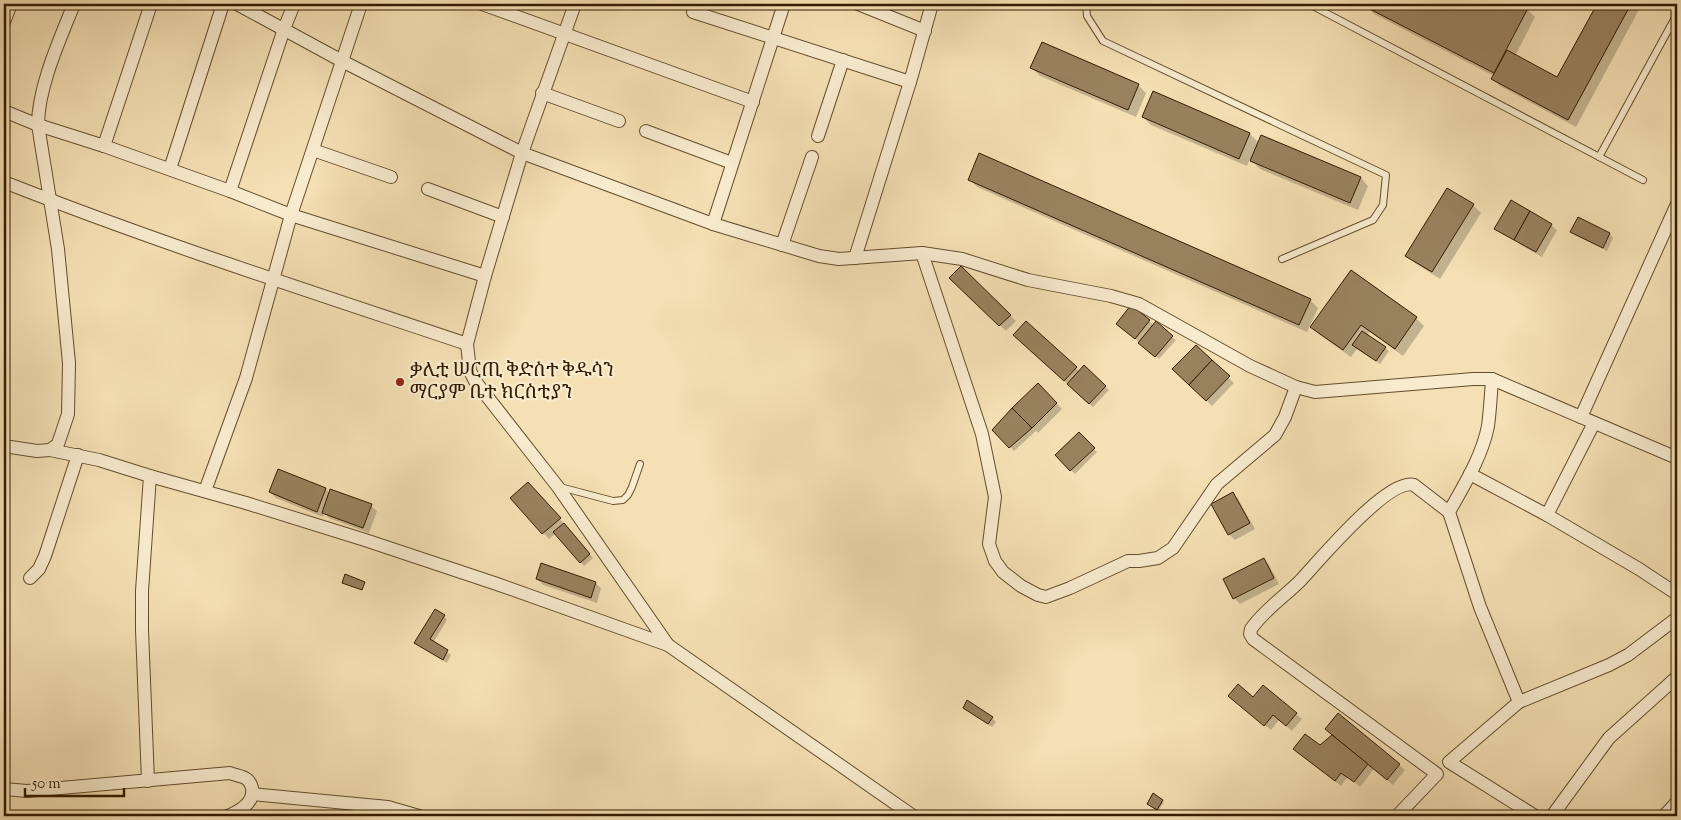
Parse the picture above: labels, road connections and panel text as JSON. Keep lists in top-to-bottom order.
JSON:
{
  "places": ["ቃሊቲ ሠርጢ ቅድስተ ቅዱሳን ማርያም ቤተ ክርስቲያን"],
  "scale_bar": "50 m"
}
